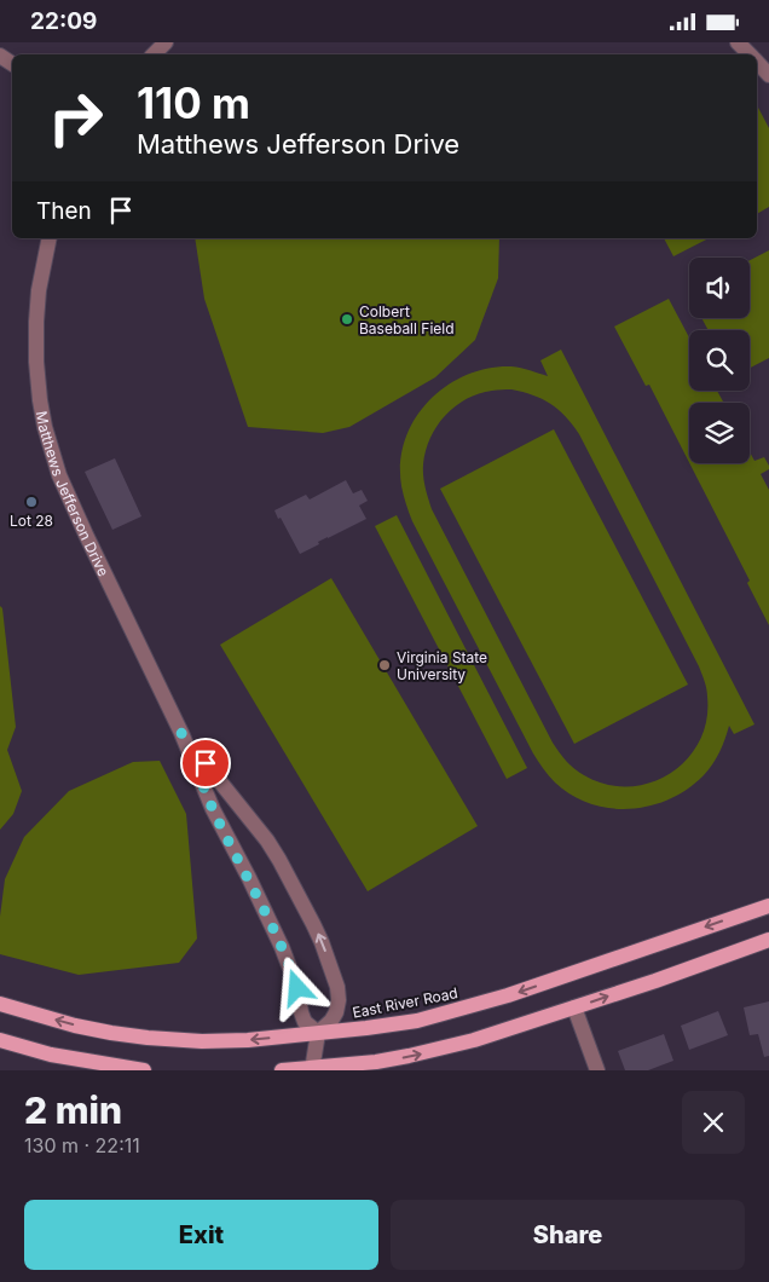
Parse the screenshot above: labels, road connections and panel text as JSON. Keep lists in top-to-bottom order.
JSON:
{
  "streets": {
    "main road": ["East River Road"],
    "street": ["Matthews Jefferson Drive"]
  },
  "crossings": [
    ["Matthews Jefferson Drive", "East River Road"]
  ],
  "places": ["Colbert Baseball Field", "Lot 28", "Virginia State University"],
  "page": {
    "status": "22:09",
    "turn": ["110 m", "Matthews Jefferson Drive"],
    "then": "Then",
    "heading": ["2 min", "130 m · 22:11"],
    "buttons": ["Exit", "Share"]
  }
}
